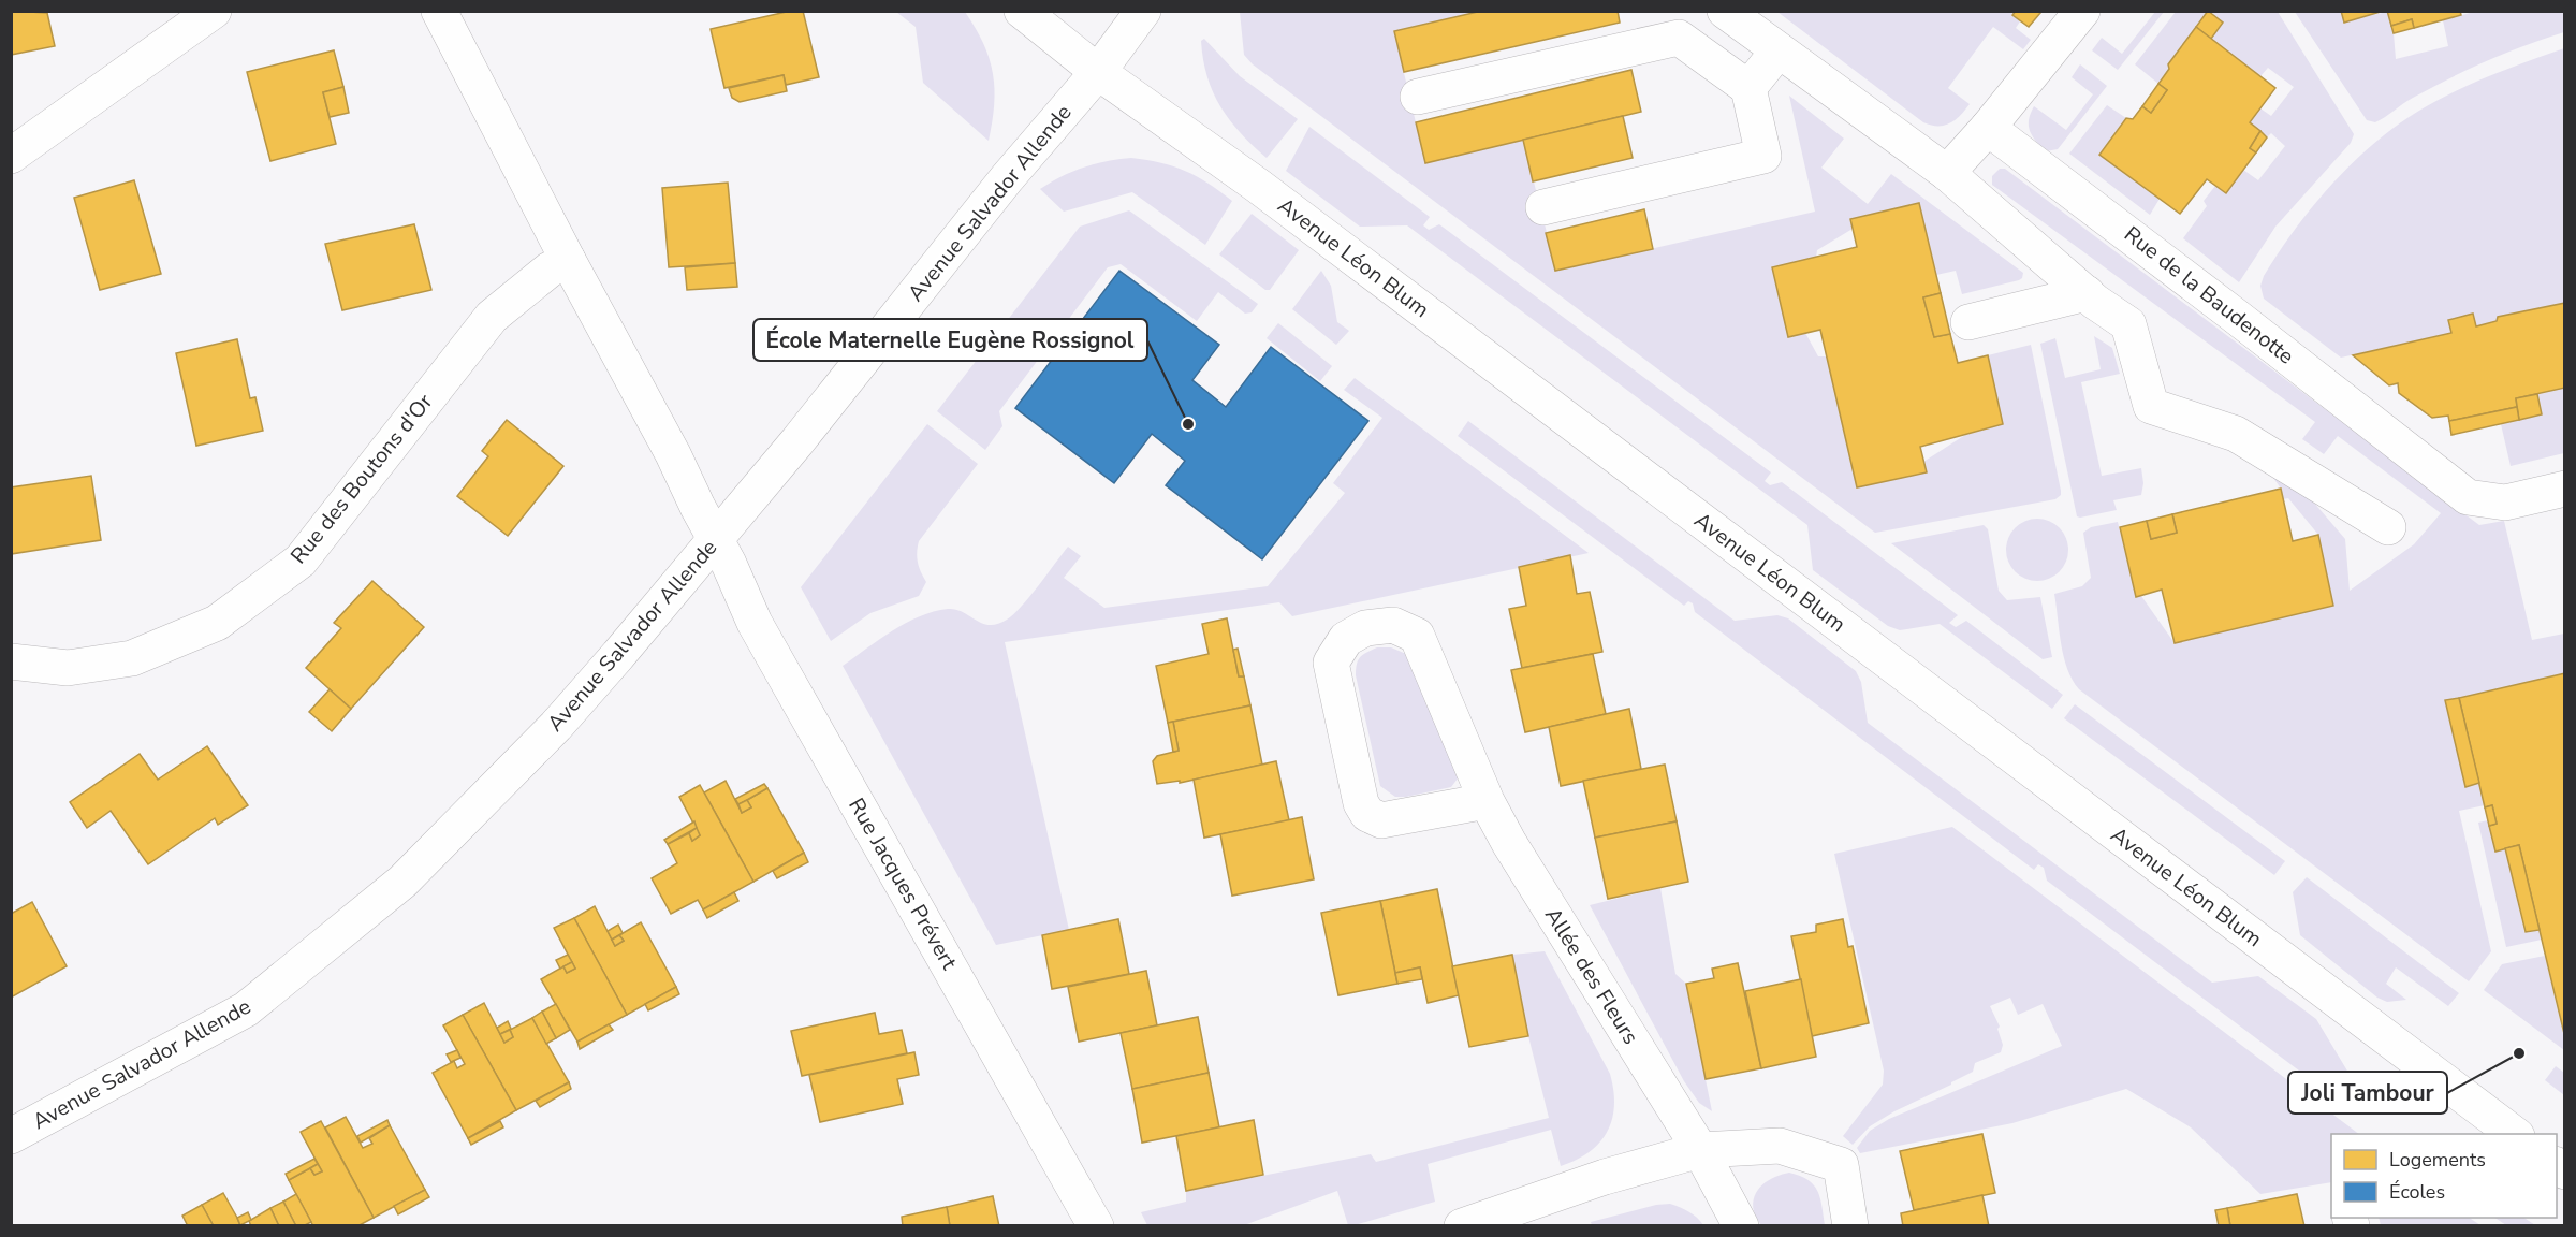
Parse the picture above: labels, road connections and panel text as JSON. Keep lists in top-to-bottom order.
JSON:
{
  "streets": {
    "street": [
      "Avenue Salvador Allende",
      "Avenue Léon Blum",
      "Rue de la Baudenotte",
      "Rue des Boutons d'Or",
      "Rue Jacques Prévert",
      "Allée des Fleurs"
    ]
  },
  "crossings": [
    ["Avenue Salvador Allende", "Avenue Léon Blum"],
    ["Avenue Salvador Allende", "Rue Jacques Prévert"]
  ],
  "places": ["École Maternelle Eugène Rossignol", "Joli Tambour"],
  "legend": ["Logements", "Écoles"]
}
